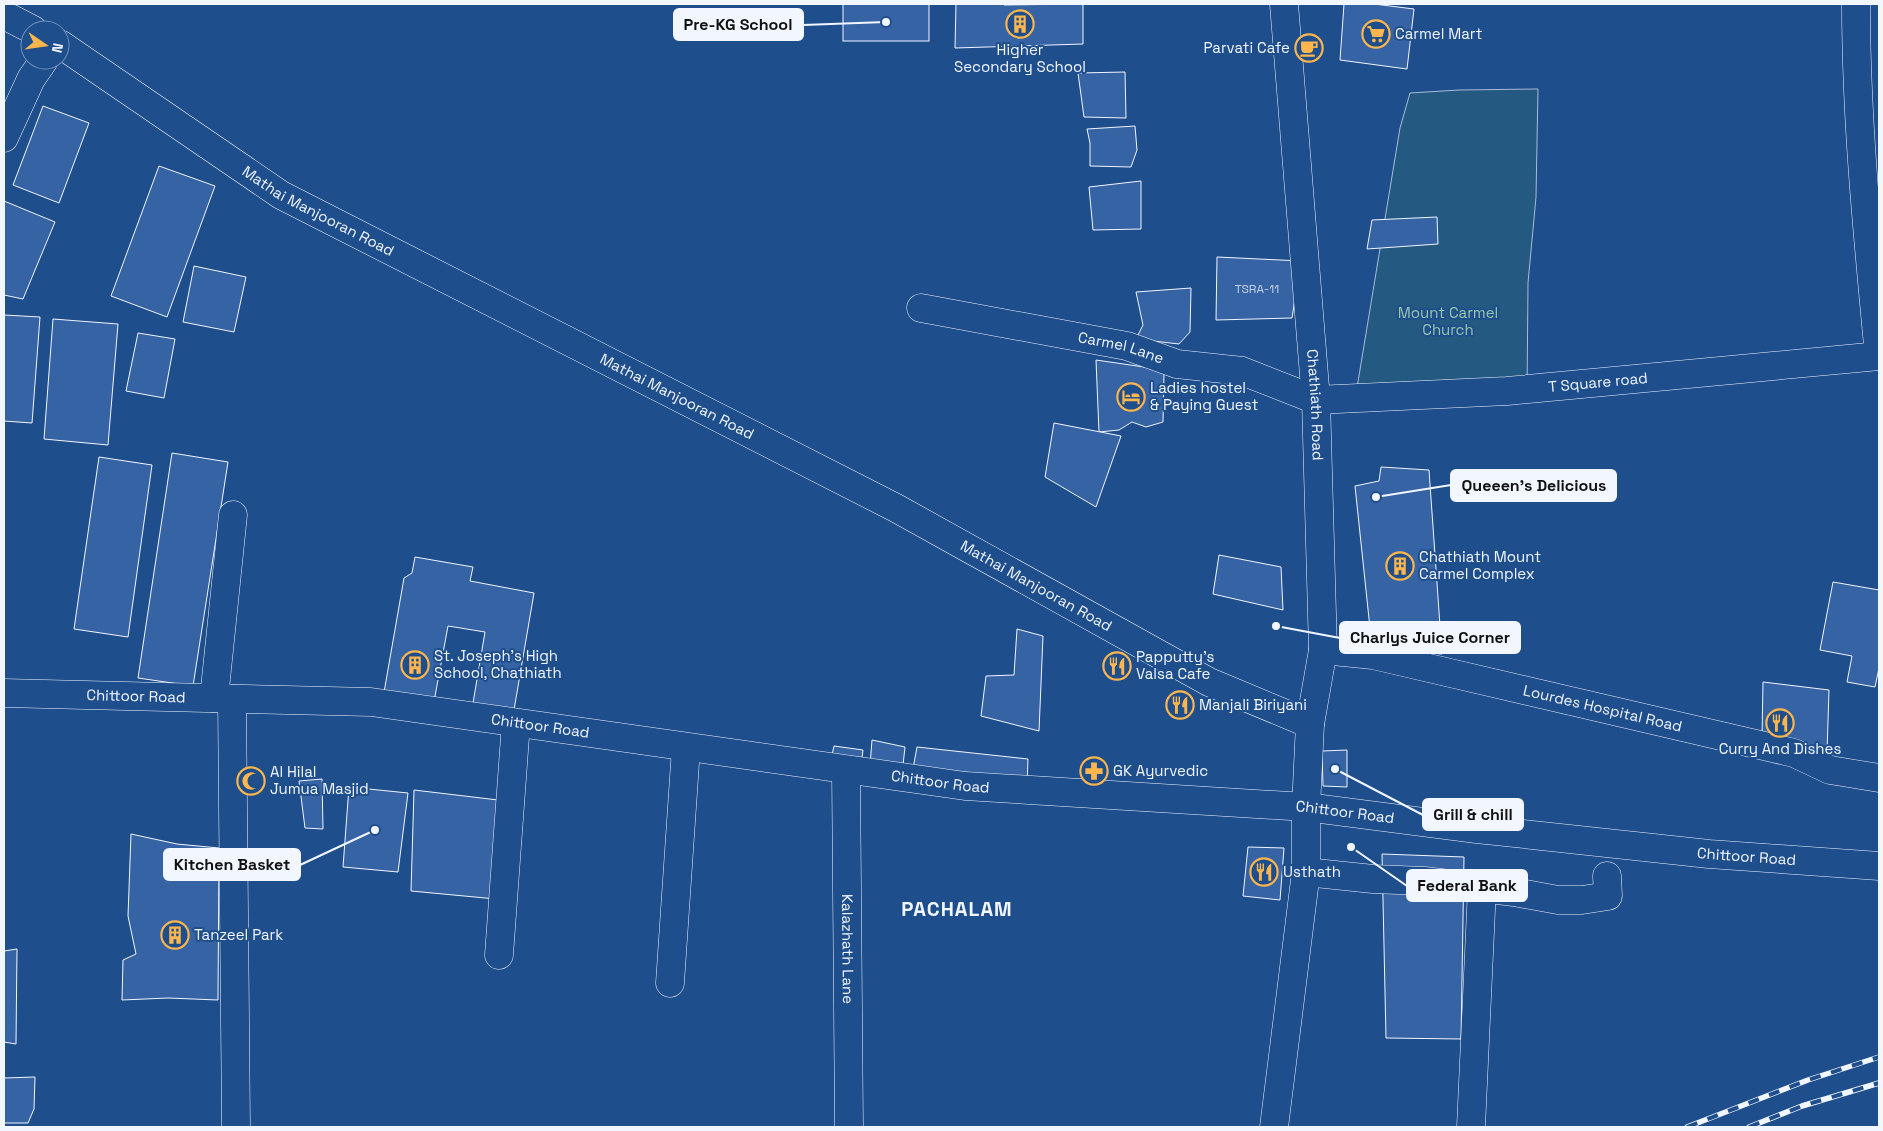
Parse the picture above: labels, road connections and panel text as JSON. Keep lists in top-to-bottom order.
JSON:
{
  "streets": {
    "street": [
      "Mathai Manjooran Road",
      "Carmel Lane",
      "T Square road",
      "Chathiath Road",
      "Chittoor Road",
      "Lourdes Hospital Road",
      "Kalazhath Lane"
    ]
  },
  "crossings": [
    ["Mathai Manjooran Road", "Chathiath Road"],
    ["Carmel Lane", "T Square road"],
    ["Carmel Lane", "Chathiath Road"],
    ["T Square road", "Chathiath Road"],
    ["Chathiath Road", "Chittoor Road"],
    ["Chathiath Road", "Lourdes Hospital Road"],
    ["Chittoor Road", "Kalazhath Lane"]
  ],
  "districts": ["PACHALAM"],
  "parks": ["Mount Carmel Church"],
  "places": {
    "other": [
      "Pre-KG School",
      "Queeen's Delicious",
      "Charlys Juice Corner",
      "Grill & chill",
      "Kitchen Basket",
      "Federal Bank"
    ],
    "building": [
      "Higher Secondary School",
      "Chathiath Mount Carmel Complex",
      "St. Joseph's High School, Chathiath",
      "Tanzeel Park"
    ],
    "supermarket": ["Carmel Mart"],
    "cafe": ["Parvati Cafe"],
    "hotel": ["Ladies hostel & Paying Guest"],
    "restaurant": [
      "Papputty's Valsa Cafe",
      "Manjali Biriyani",
      "Curry And Dishes",
      "Usthath"
    ],
    "pharmacy": ["GK Ayurvedic"],
    "mosque": ["Al Hilal Jumua Masjid"]
  },
  "house_numbers": ["TSRA-11"],
  "north": "right"
}
